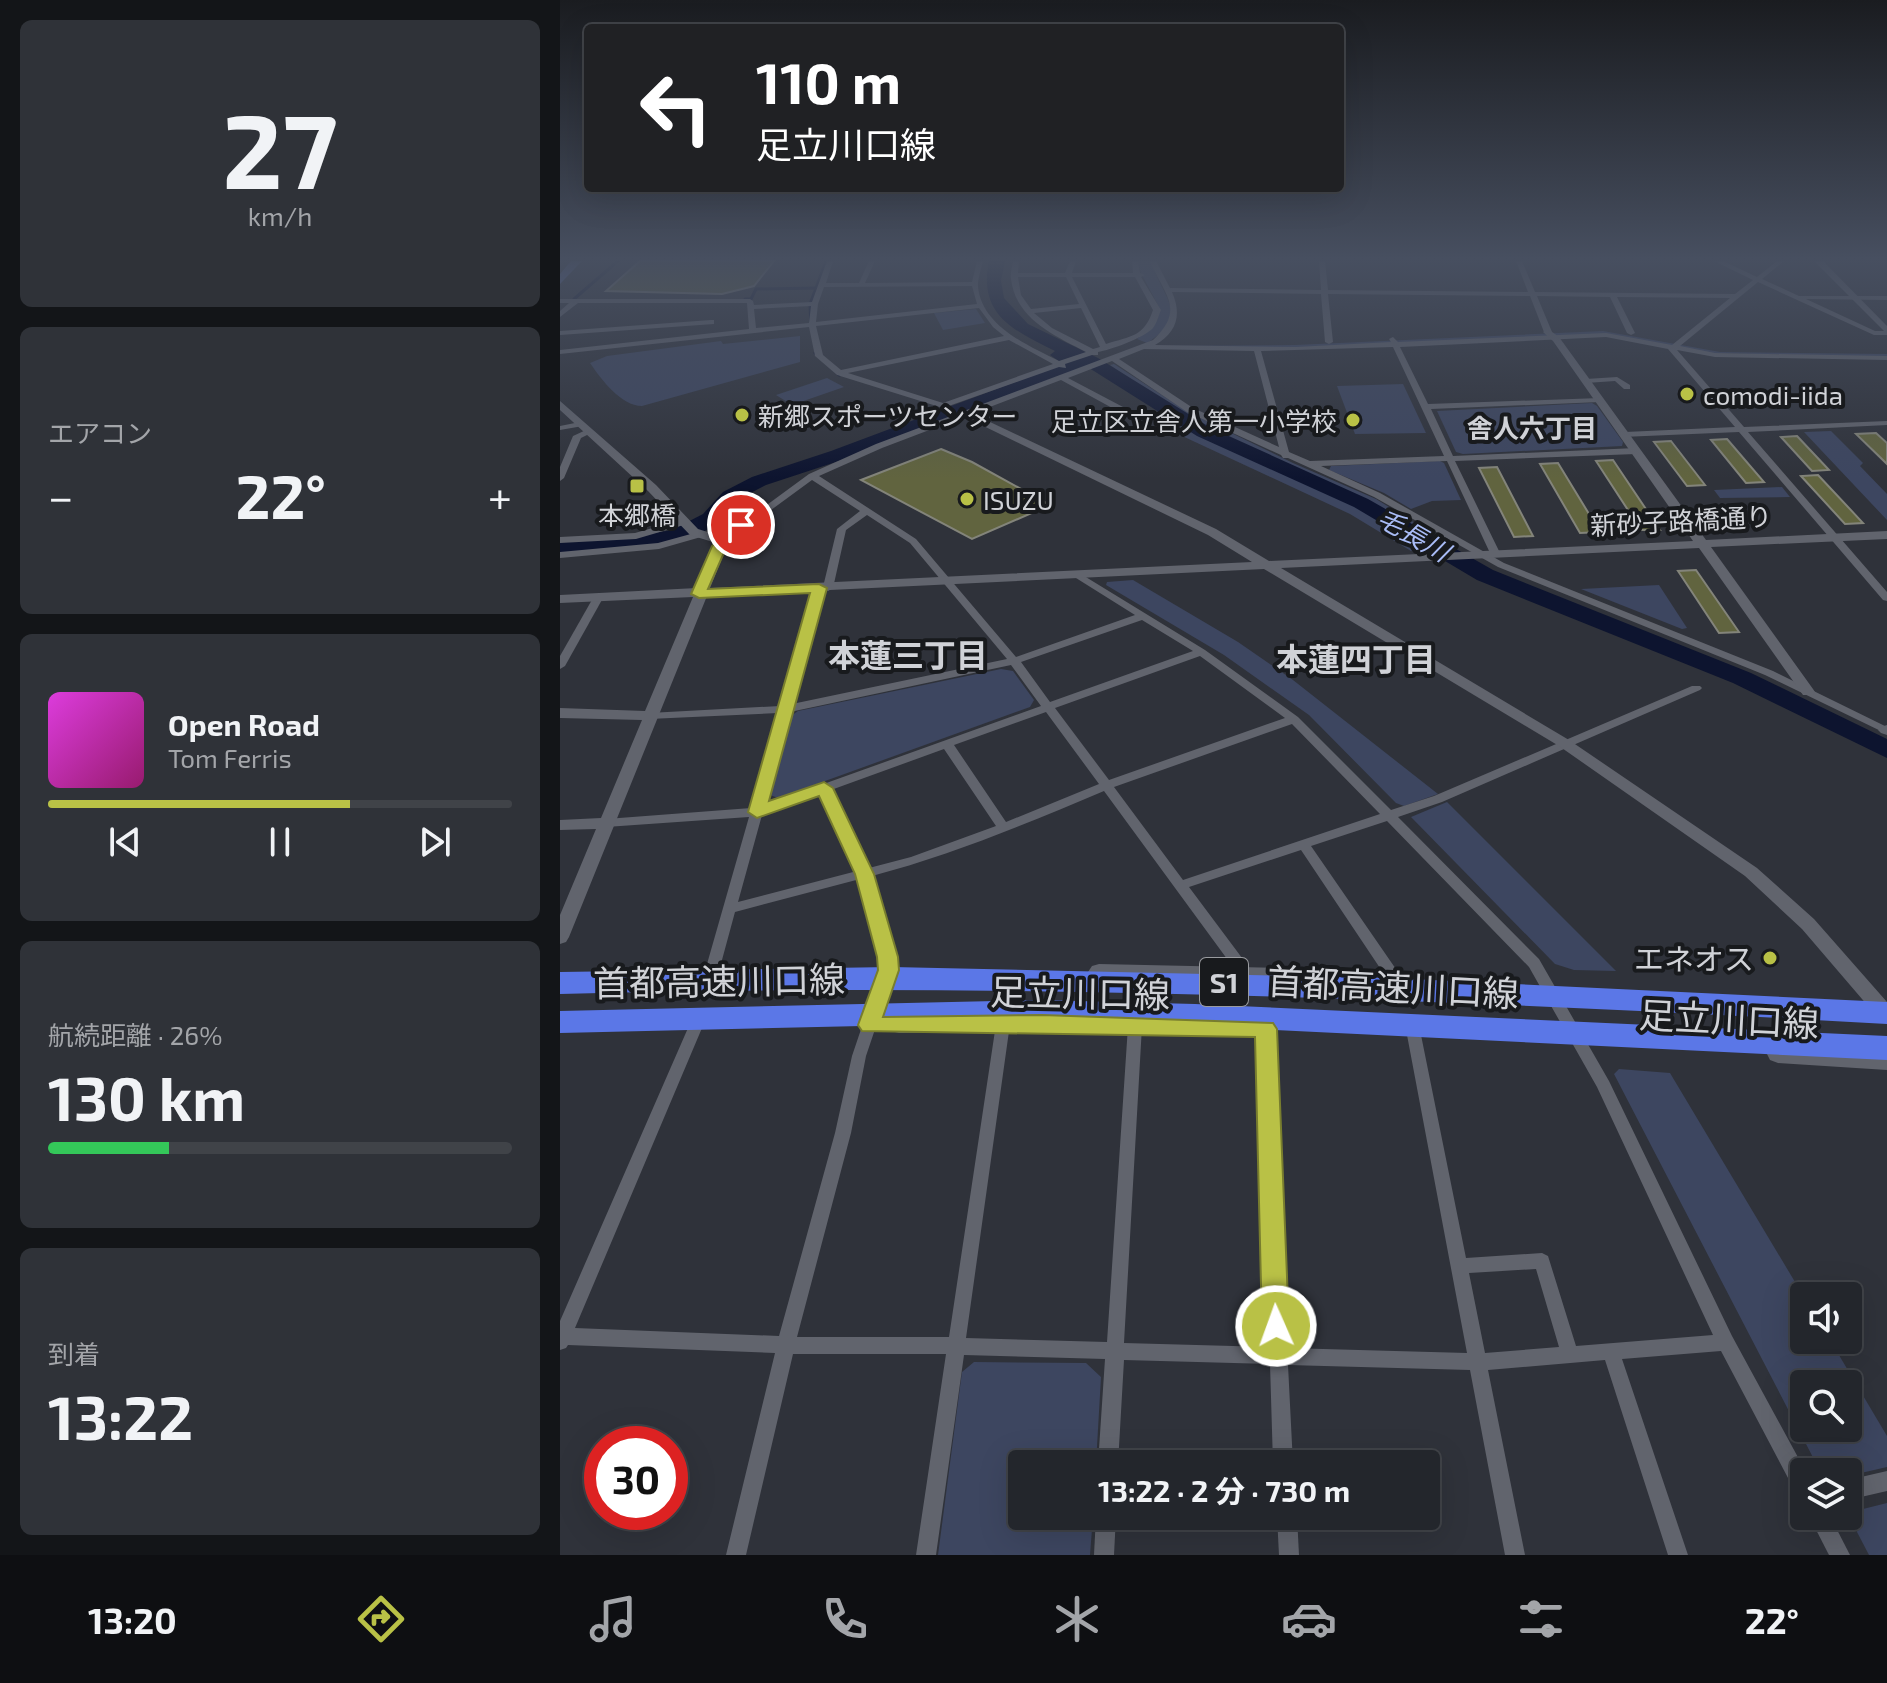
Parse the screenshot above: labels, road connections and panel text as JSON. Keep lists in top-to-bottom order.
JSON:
{
  "streets": {
    "highway": ["首都高速川口線", "S1"],
    "main road": ["足立川口線"],
    "street": ["新砂子路橋通り"]
  },
  "crossings": [
    ["首都高速川口線", "足立川口線"]
  ],
  "districts": ["舎人六丁目", "本蓮三丁目", "本蓮四丁目"],
  "water": ["毛長川"],
  "places": {
    "other": [
      "comodi-iida",
      "新郷スポーツセンター",
      "足立区立舎人第一小学校",
      "ISUZU",
      "エネオス"
    ],
    "transit": ["本郷橋"]
  },
  "page": {
    "tile": [
      ["27", "km/h"],
      "エアコン",
      ["航続距離 · 26%", "130 km"],
      ["到着", "13:22"]
    ],
    "turn": ["110 m", "足立川口線"],
    "heat": ["−", "22°", "+"],
    "song": ["Open Road", "Tom Ferris"],
    "limit": "30",
    "trip": "13:22 · 2 分 · 730 m",
    "tabs": ["13:20", "22°"]
  }
}
